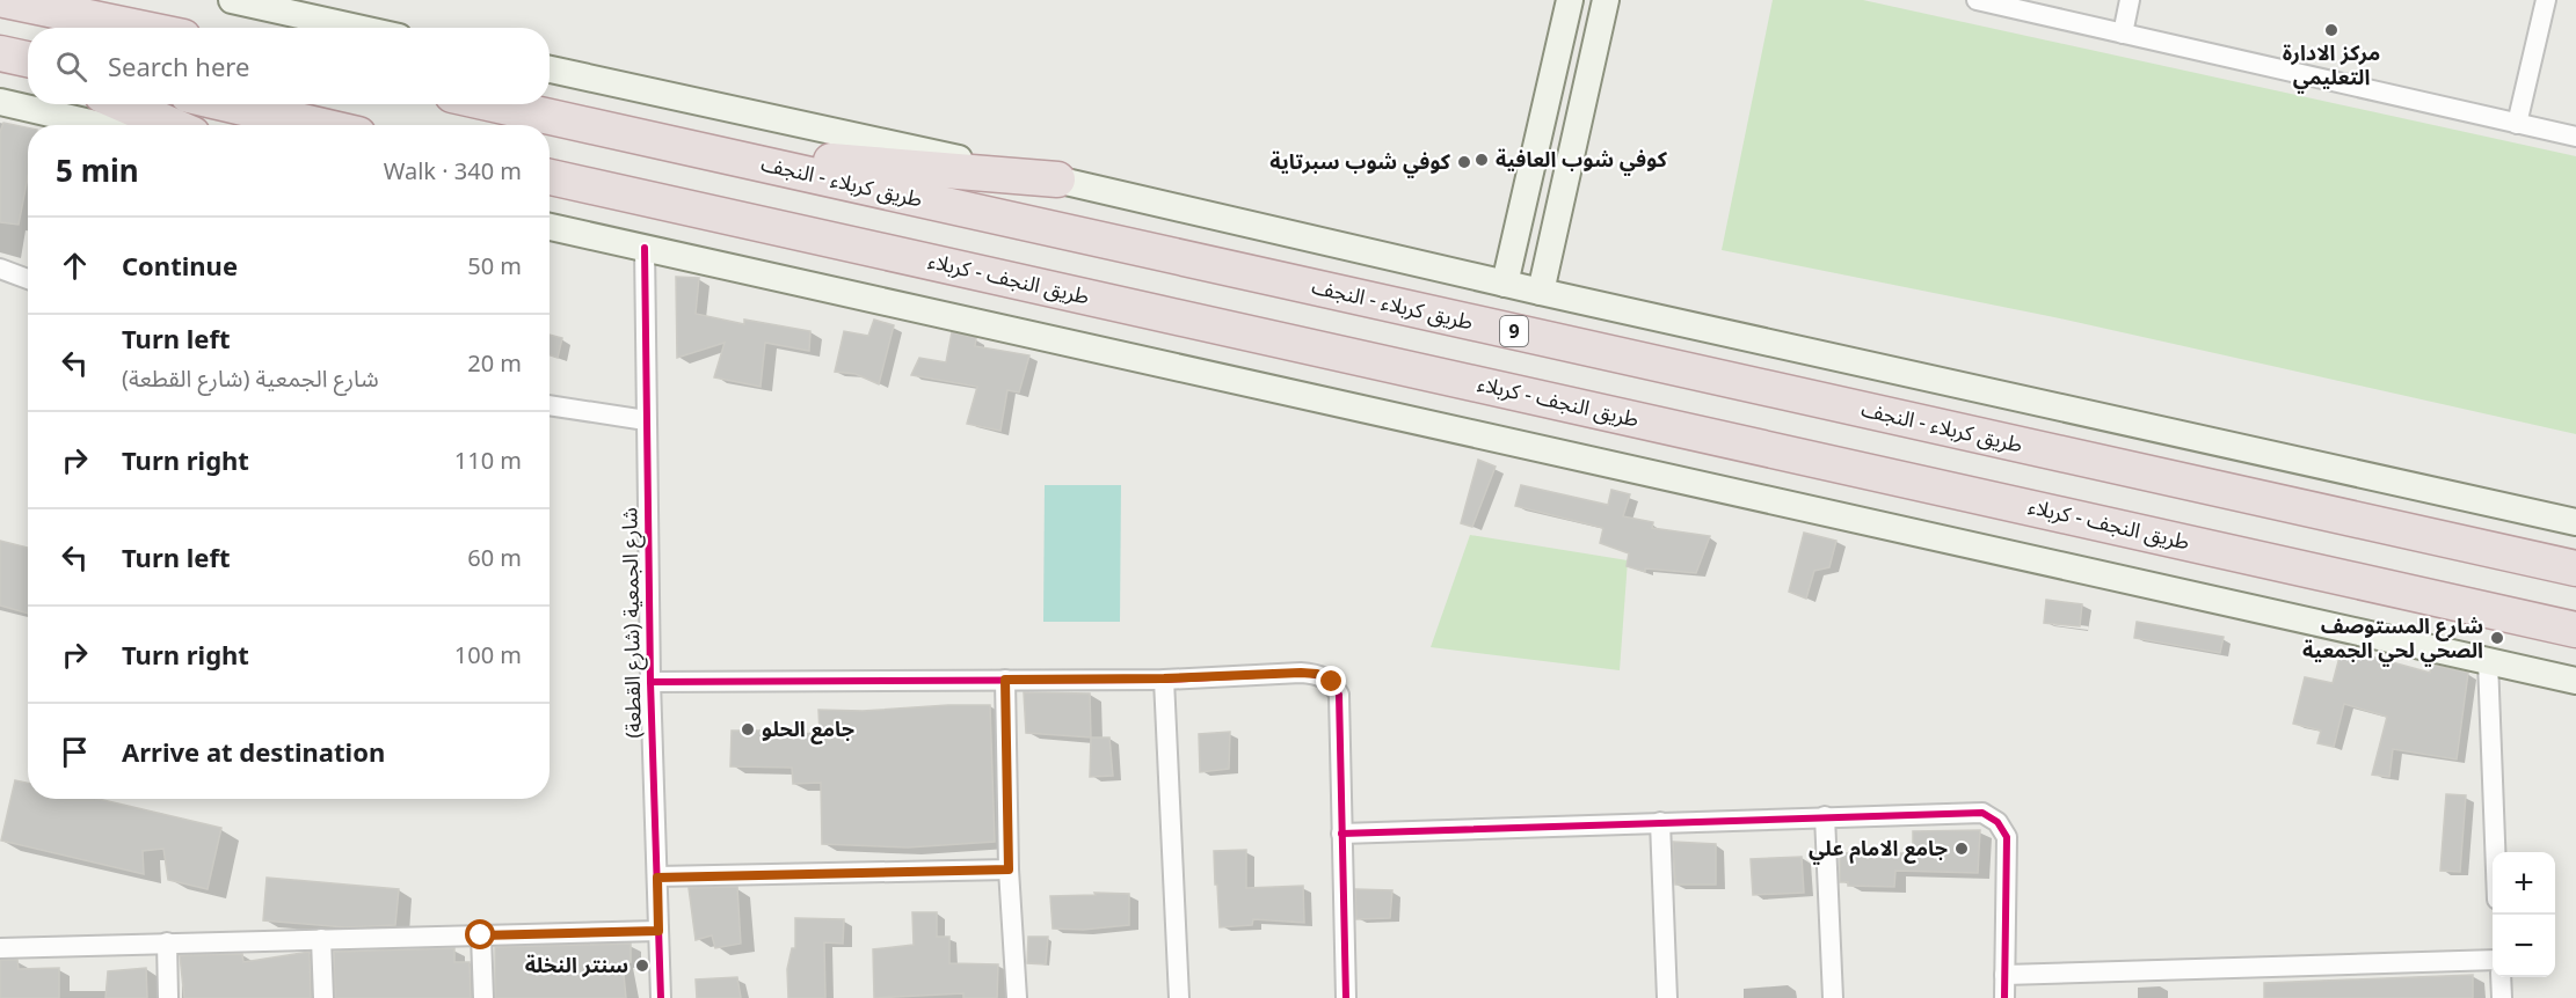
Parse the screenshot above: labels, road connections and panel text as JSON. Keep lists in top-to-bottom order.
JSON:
{
  "streets": {
    "highway": ["طريق کربلاء - النجف", "طريق النجف - کربلاء", "9"],
    "street": ["شارع الجمعية (شارع القطعة)"]
  },
  "places": [
    "مركز الادارة التعليمي",
    "كوفي شوب العافية",
    "كوفي شوب سبرتاية",
    "شارع المستوصف الصحي لحي الجمعية",
    "جامع الحلو",
    "جامع الامام علي",
    "سنتر النخلة"
  ],
  "page": {
    "search": "Search here",
    "heading": ["5 min", "Walk · 340 m"],
    "list": [
      ["Continue", "50 m"],
      ["Turn left", "شارع الجمعية (شارع القطعة)", "20 m"],
      ["Turn right", "110 m"],
      ["Turn left", "60 m"],
      ["Turn right", "100 m"],
      "Arrive at destination"
    ],
    "map_buttons": ["+", "−"]
  }
}
